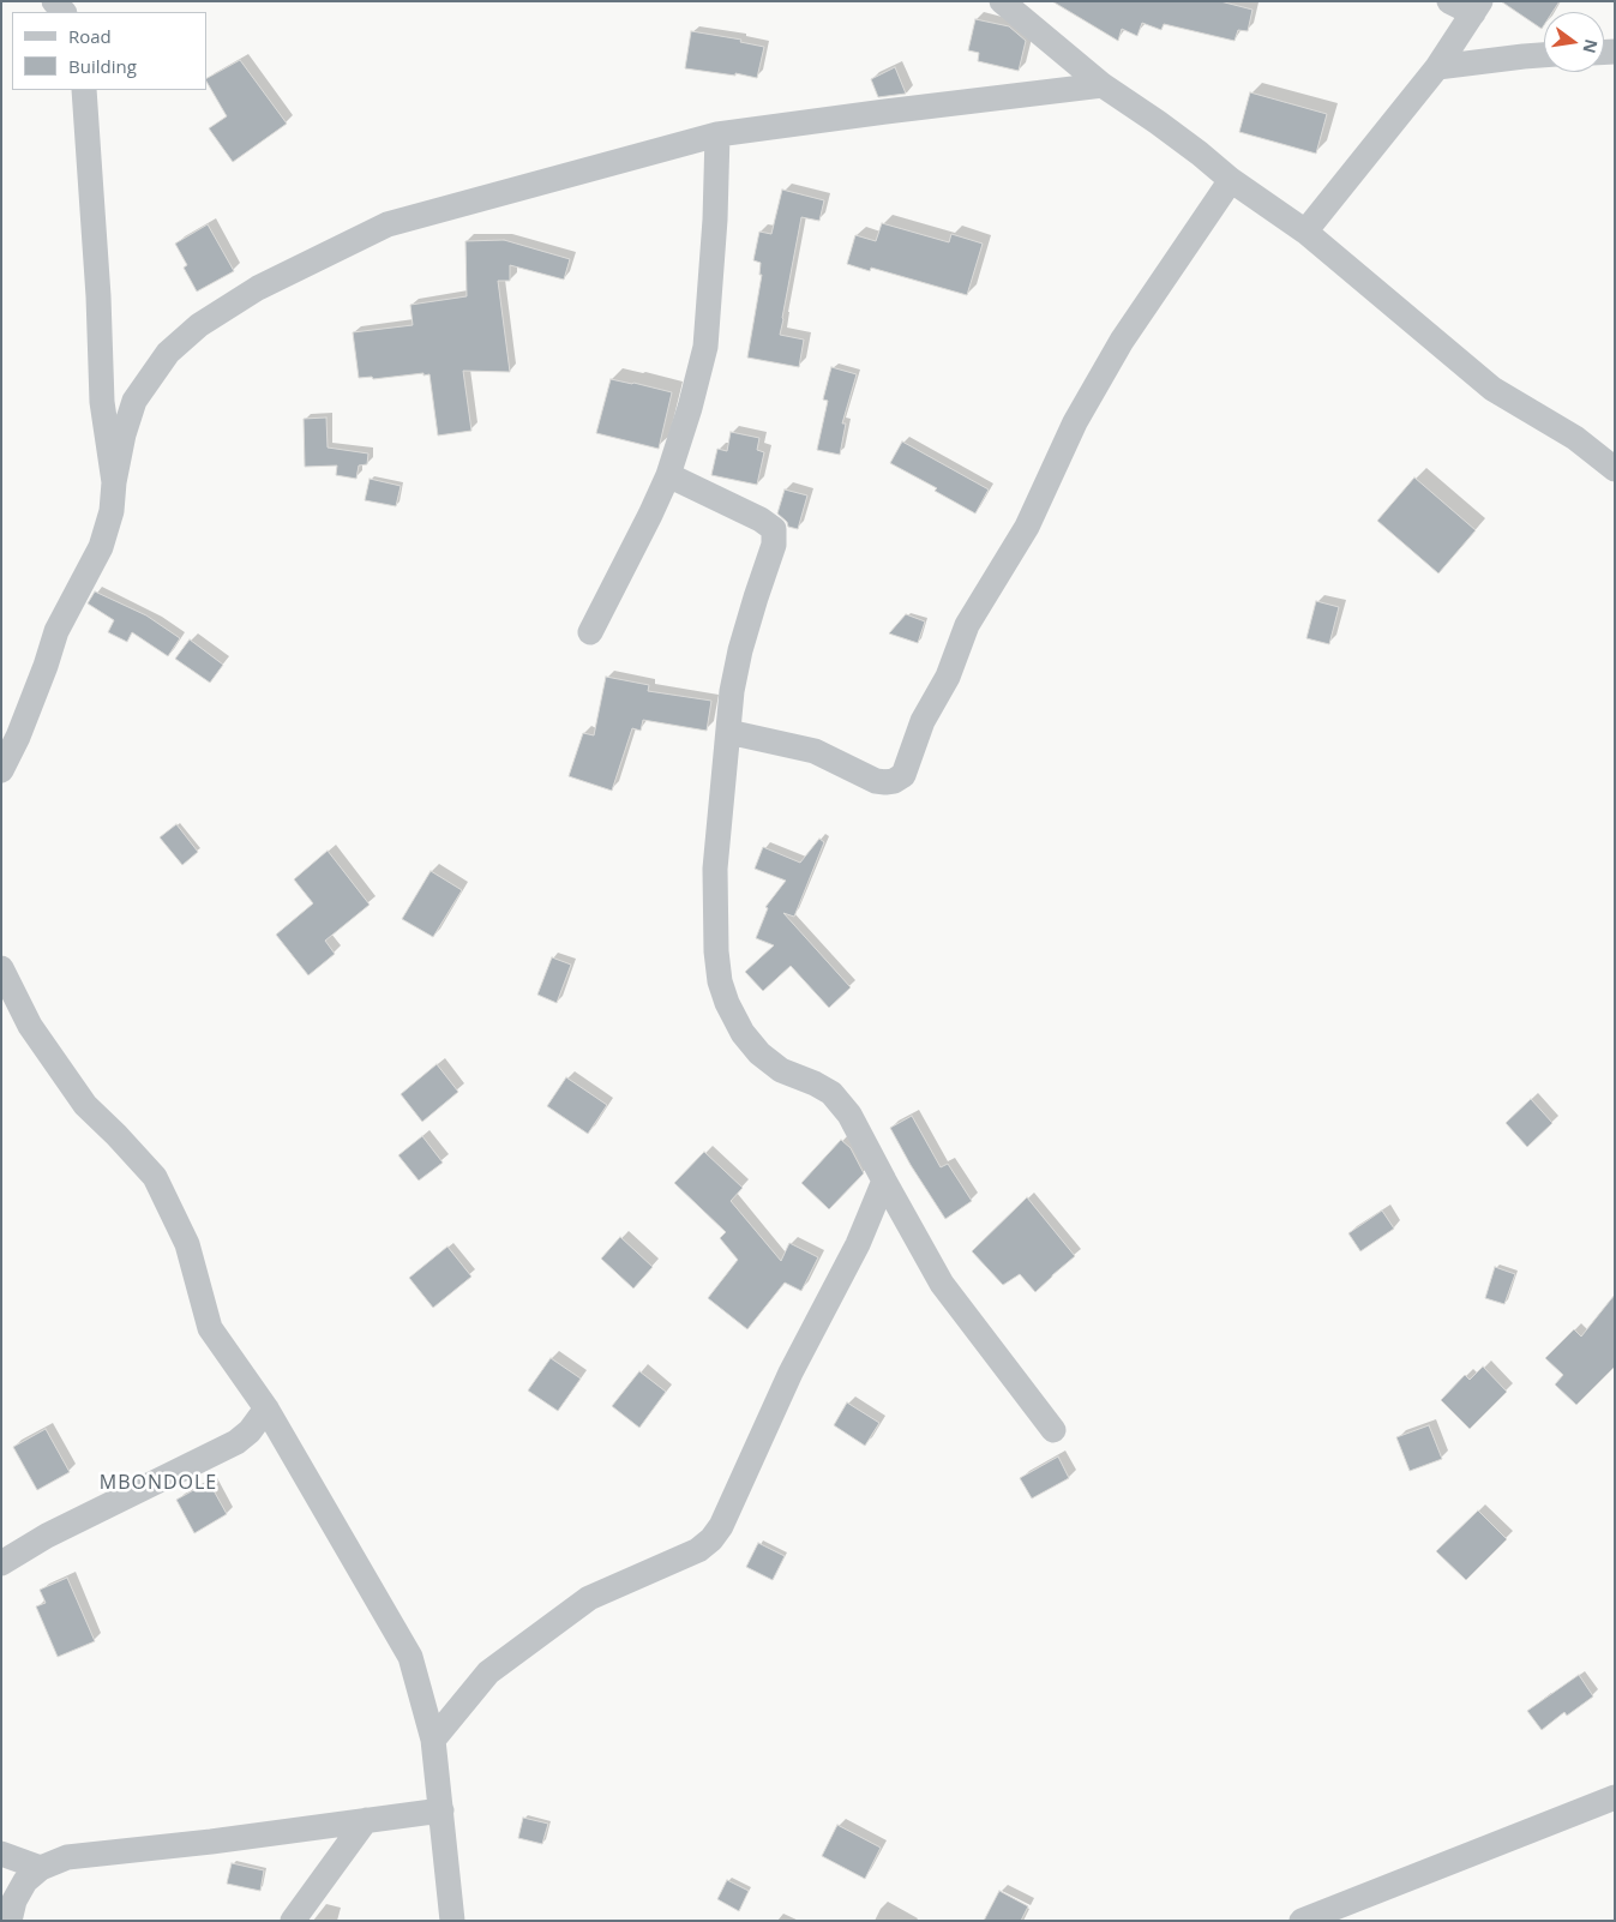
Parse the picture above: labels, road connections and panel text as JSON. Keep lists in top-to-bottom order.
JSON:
{
  "districts": ["MBONDOLE"],
  "legend": ["Road", "Building"],
  "north": "right"
}
